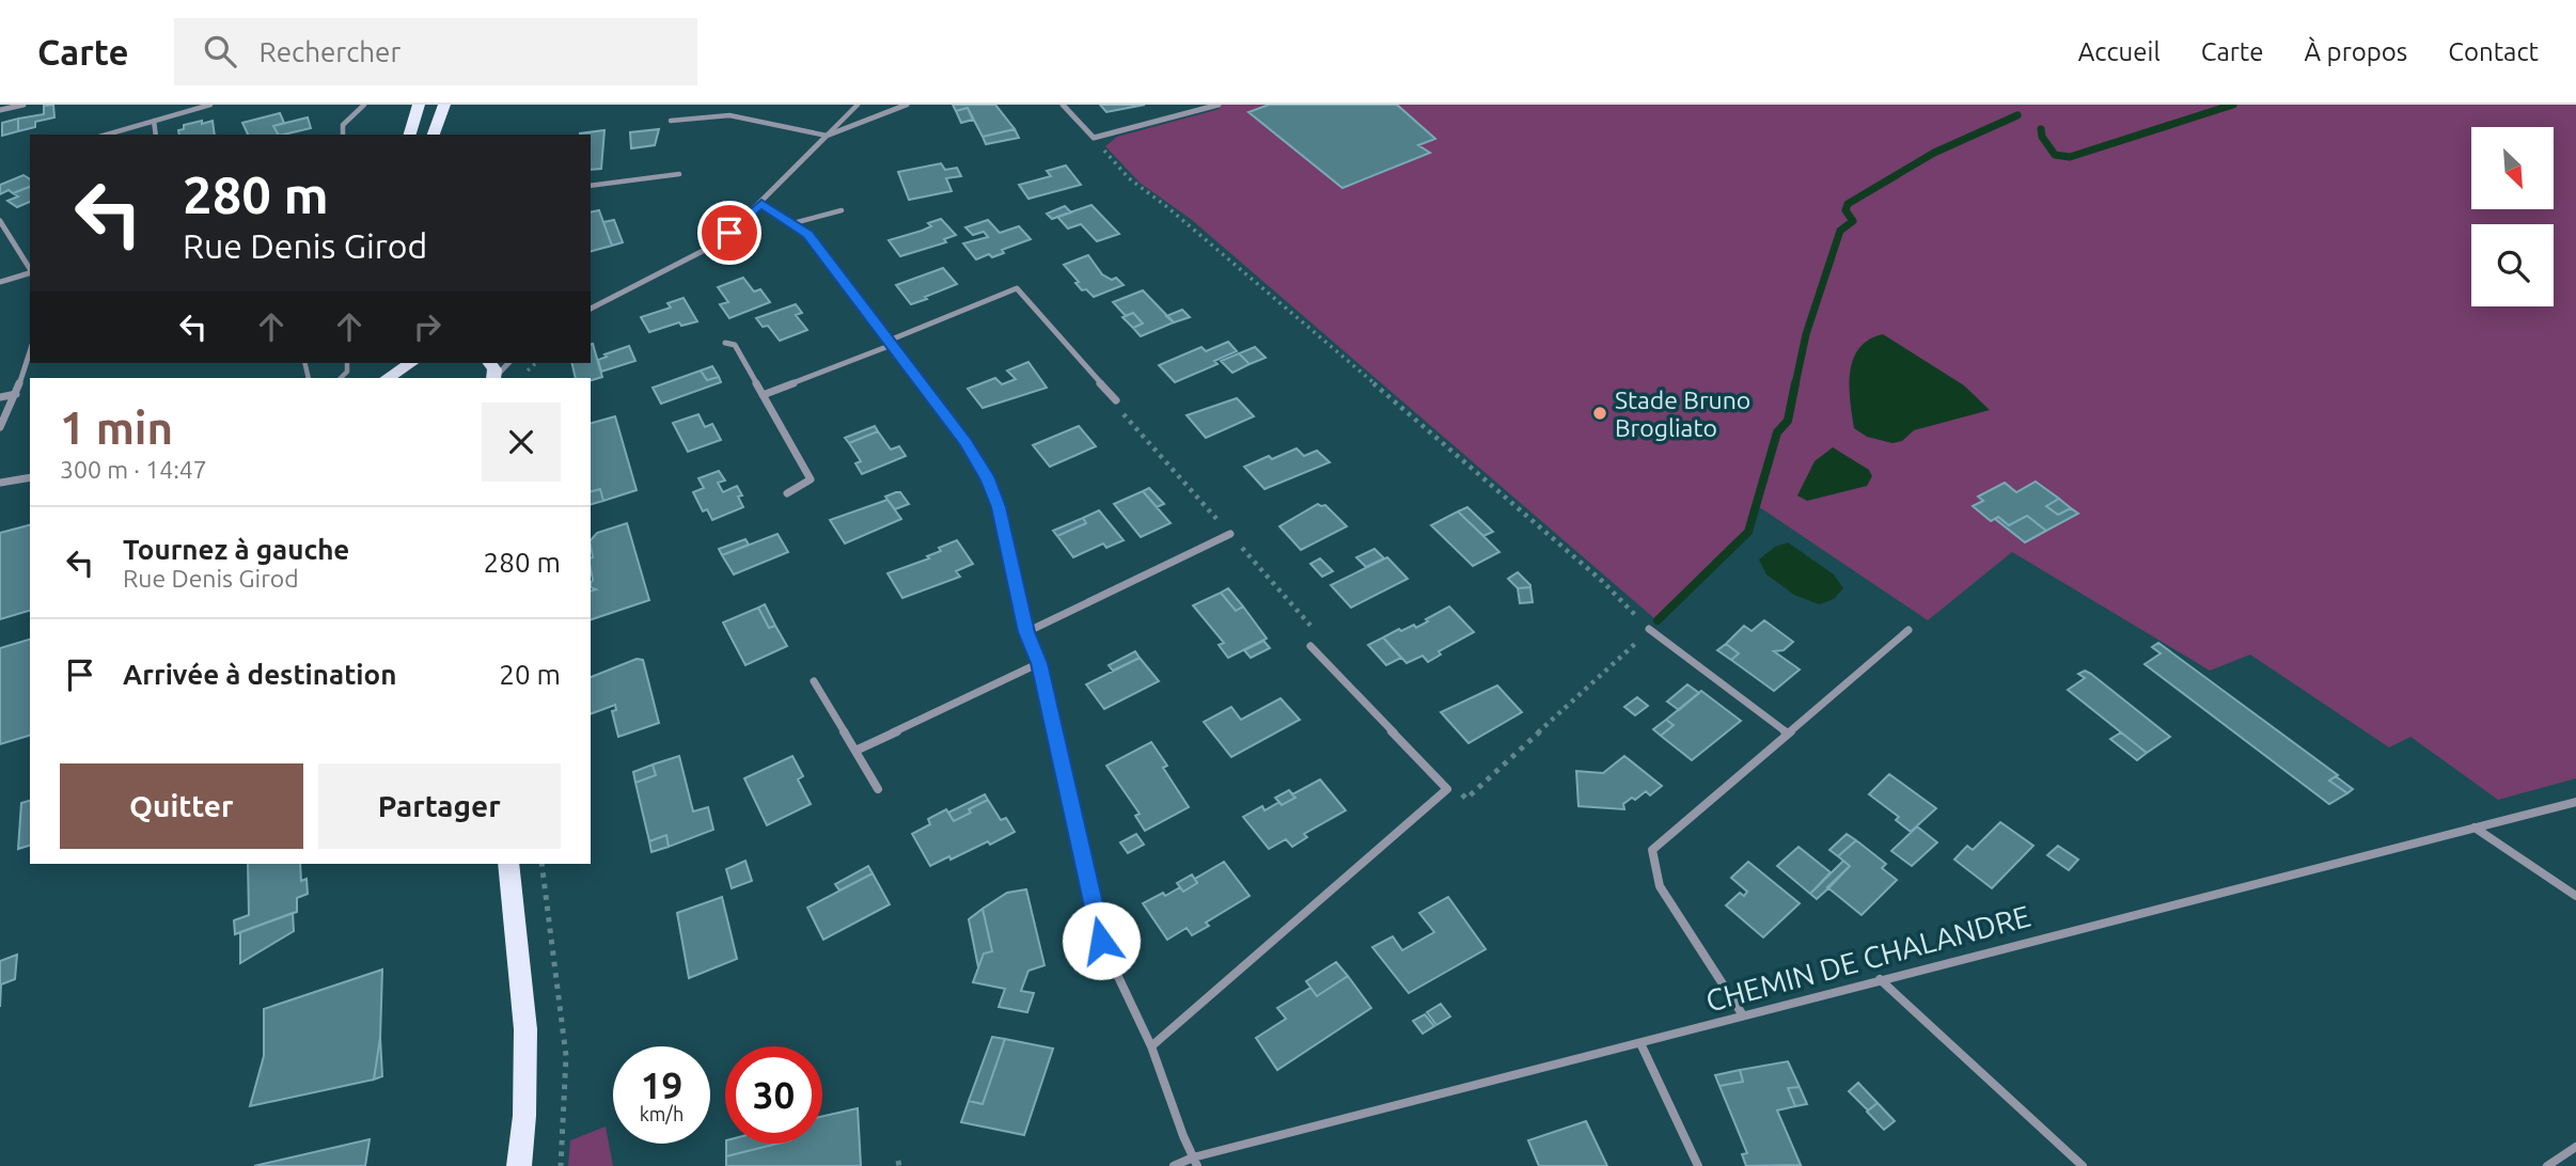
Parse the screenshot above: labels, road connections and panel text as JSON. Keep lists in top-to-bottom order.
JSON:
{
  "streets": {
    "street": ["CHEMIN DE CHALANDRE"]
  },
  "places": ["Stade Bruno Brogliato"],
  "north": "bottom right",
  "page": {
    "header": "Carte",
    "search": "Rechercher",
    "nav": [
      "Accueil",
      "Carte",
      "À propos",
      "Contact"
    ],
    "turn": ["280 m", "Rue Denis Girod"],
    "heading": ["1 min", "300 m · 14:47"],
    "list": [
      {
        "name": "Tournez à gauche",
        "note": "Rue Denis Girod",
        "value": "280 m"
      },
      {
        "name": "Arrivée à destination",
        "value": "20 m"
      }
    ],
    "buttons": ["Quitter", "Partager"],
    "speed": "19 km/h",
    "limit": "30"
  }
}
